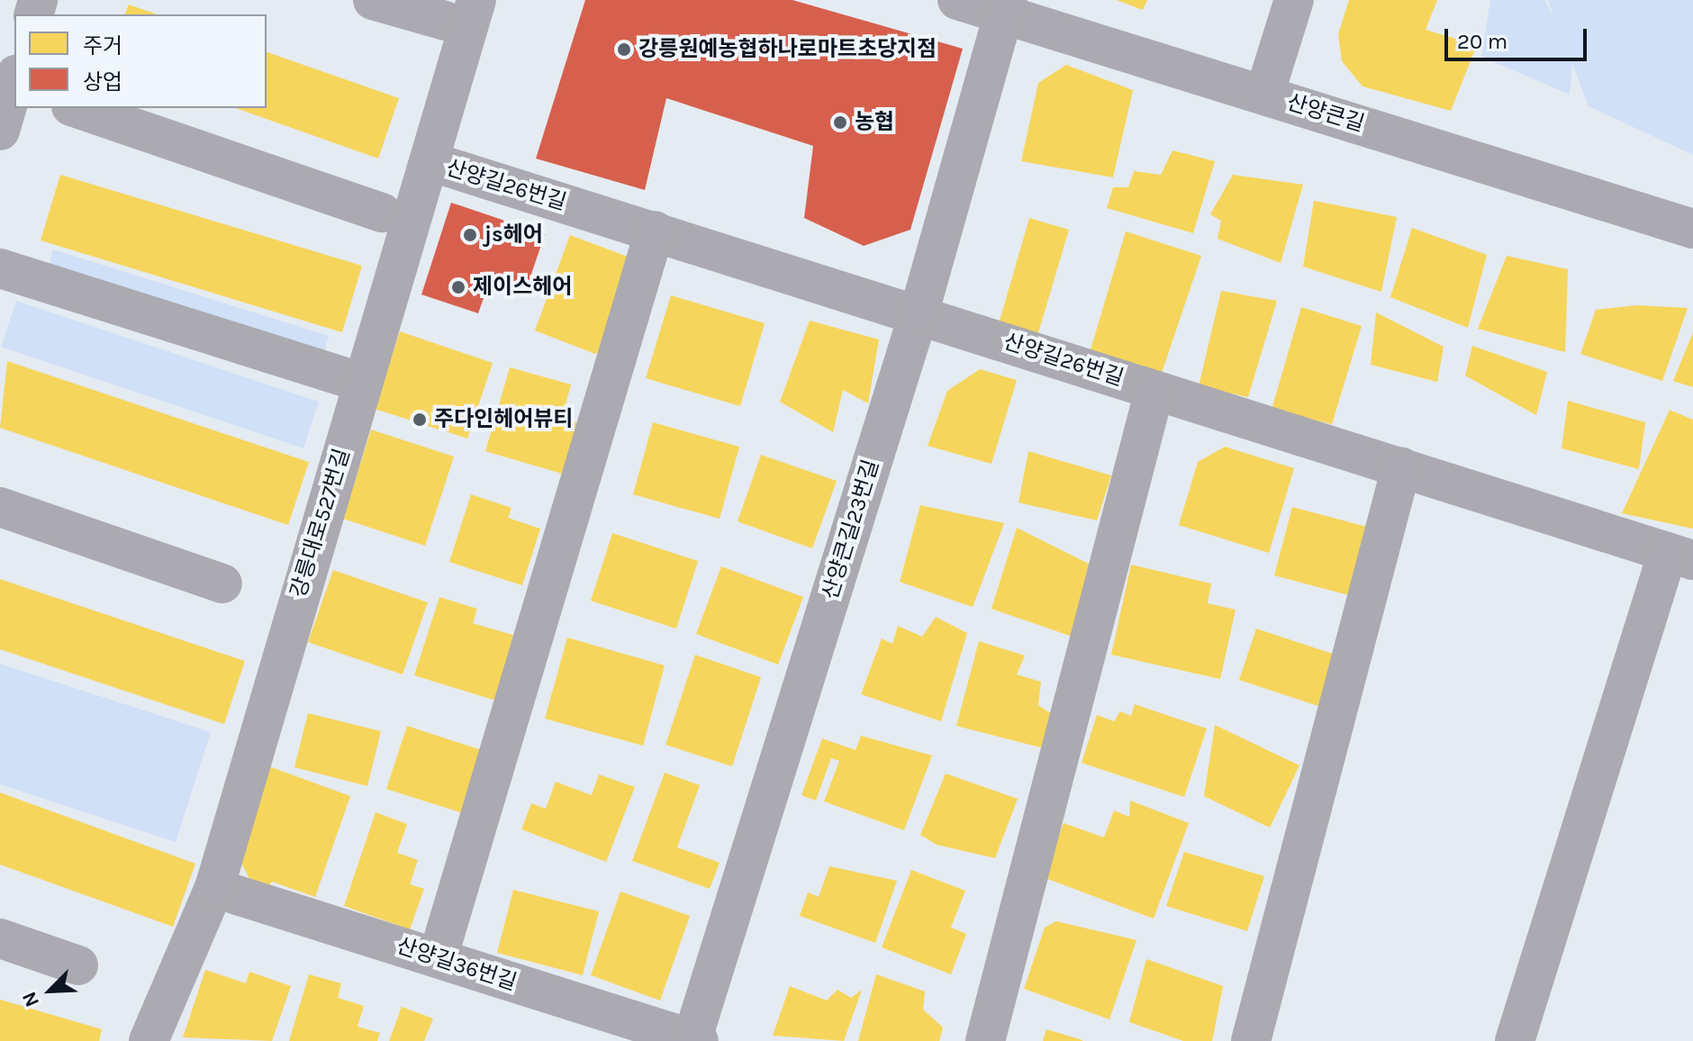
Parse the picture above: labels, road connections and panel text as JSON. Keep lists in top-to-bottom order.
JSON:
{
  "streets": {
    "street": [
      "산양큰길",
      "산양길26번길",
      "강릉대로527번길",
      "산양큰길23번길",
      "산양길36번길"
    ]
  },
  "crossings": [
    ["산양큰길", "산양큰길23번길"],
    ["산양길26번길", "강릉대로527번길"],
    ["산양길26번길", "산양큰길23번길"],
    ["강릉대로527번길", "산양길36번길"],
    ["산양큰길23번길", "산양길36번길"]
  ],
  "places": [
    "강릉원예농협하나로마트초당지점",
    "농협",
    "js헤어",
    "제이스헤어",
    "주다인헤어뷰티"
  ],
  "legend": ["주거", "상업"],
  "scale_bar": "20 m",
  "north": "bottom left"
}
